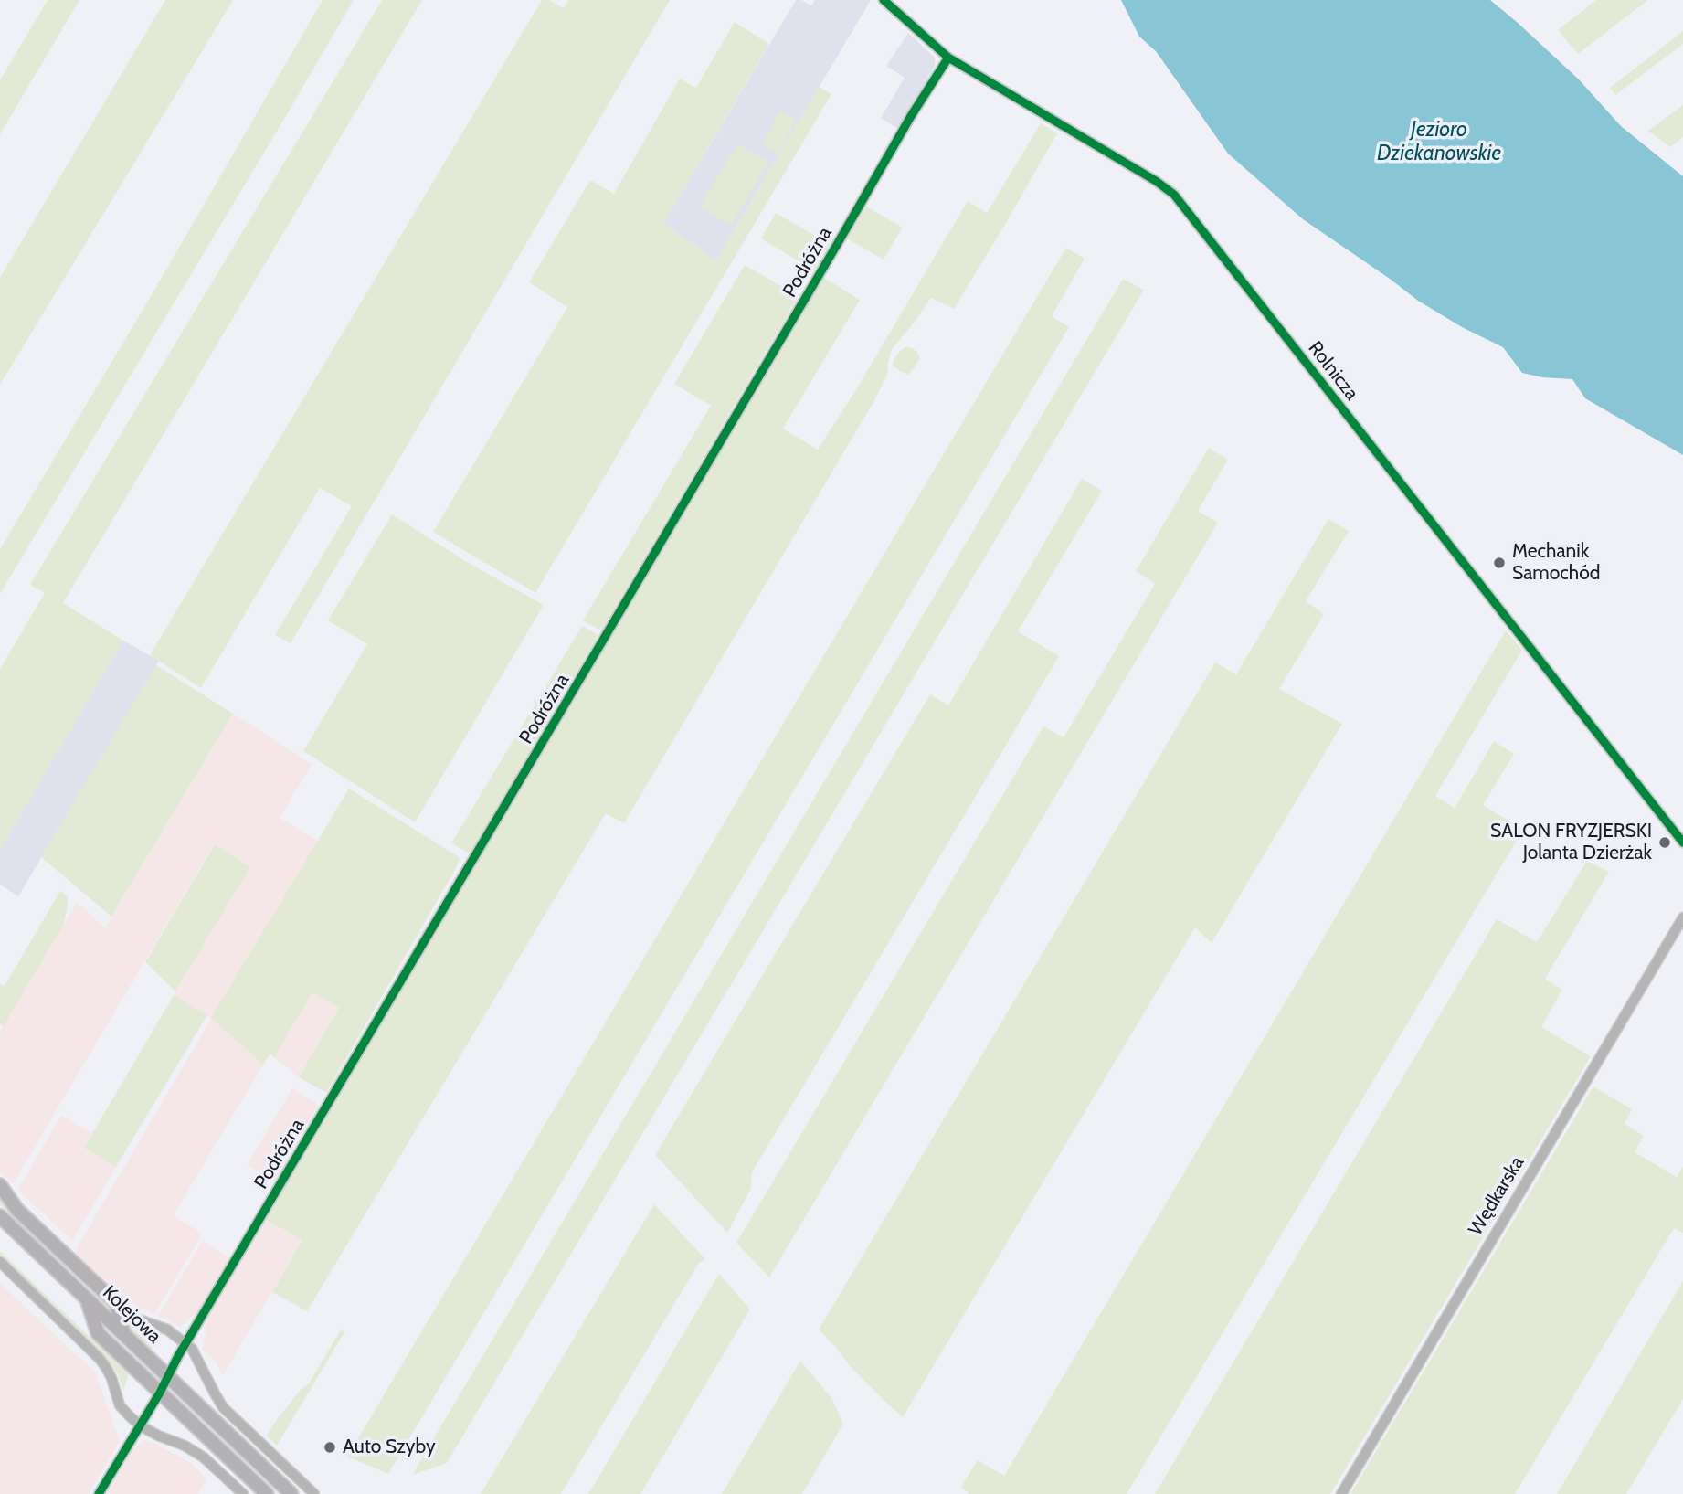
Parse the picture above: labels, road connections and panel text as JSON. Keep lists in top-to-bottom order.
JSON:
{
  "streets": {
    "highway": ["Kolejowa"],
    "street": ["Podróżna", "Rolnicza", "Wędkarska"]
  },
  "crossings": [
    ["Podróżna", "Rolnicza"],
    ["Podróżna", "Kolejowa"]
  ],
  "water": ["Jezioro Dziekanowskie"],
  "places": ["Mechanik Samochód", "SALON FRYZJERSKI Jolanta Dzierżak", "Auto Szyby"]
}
